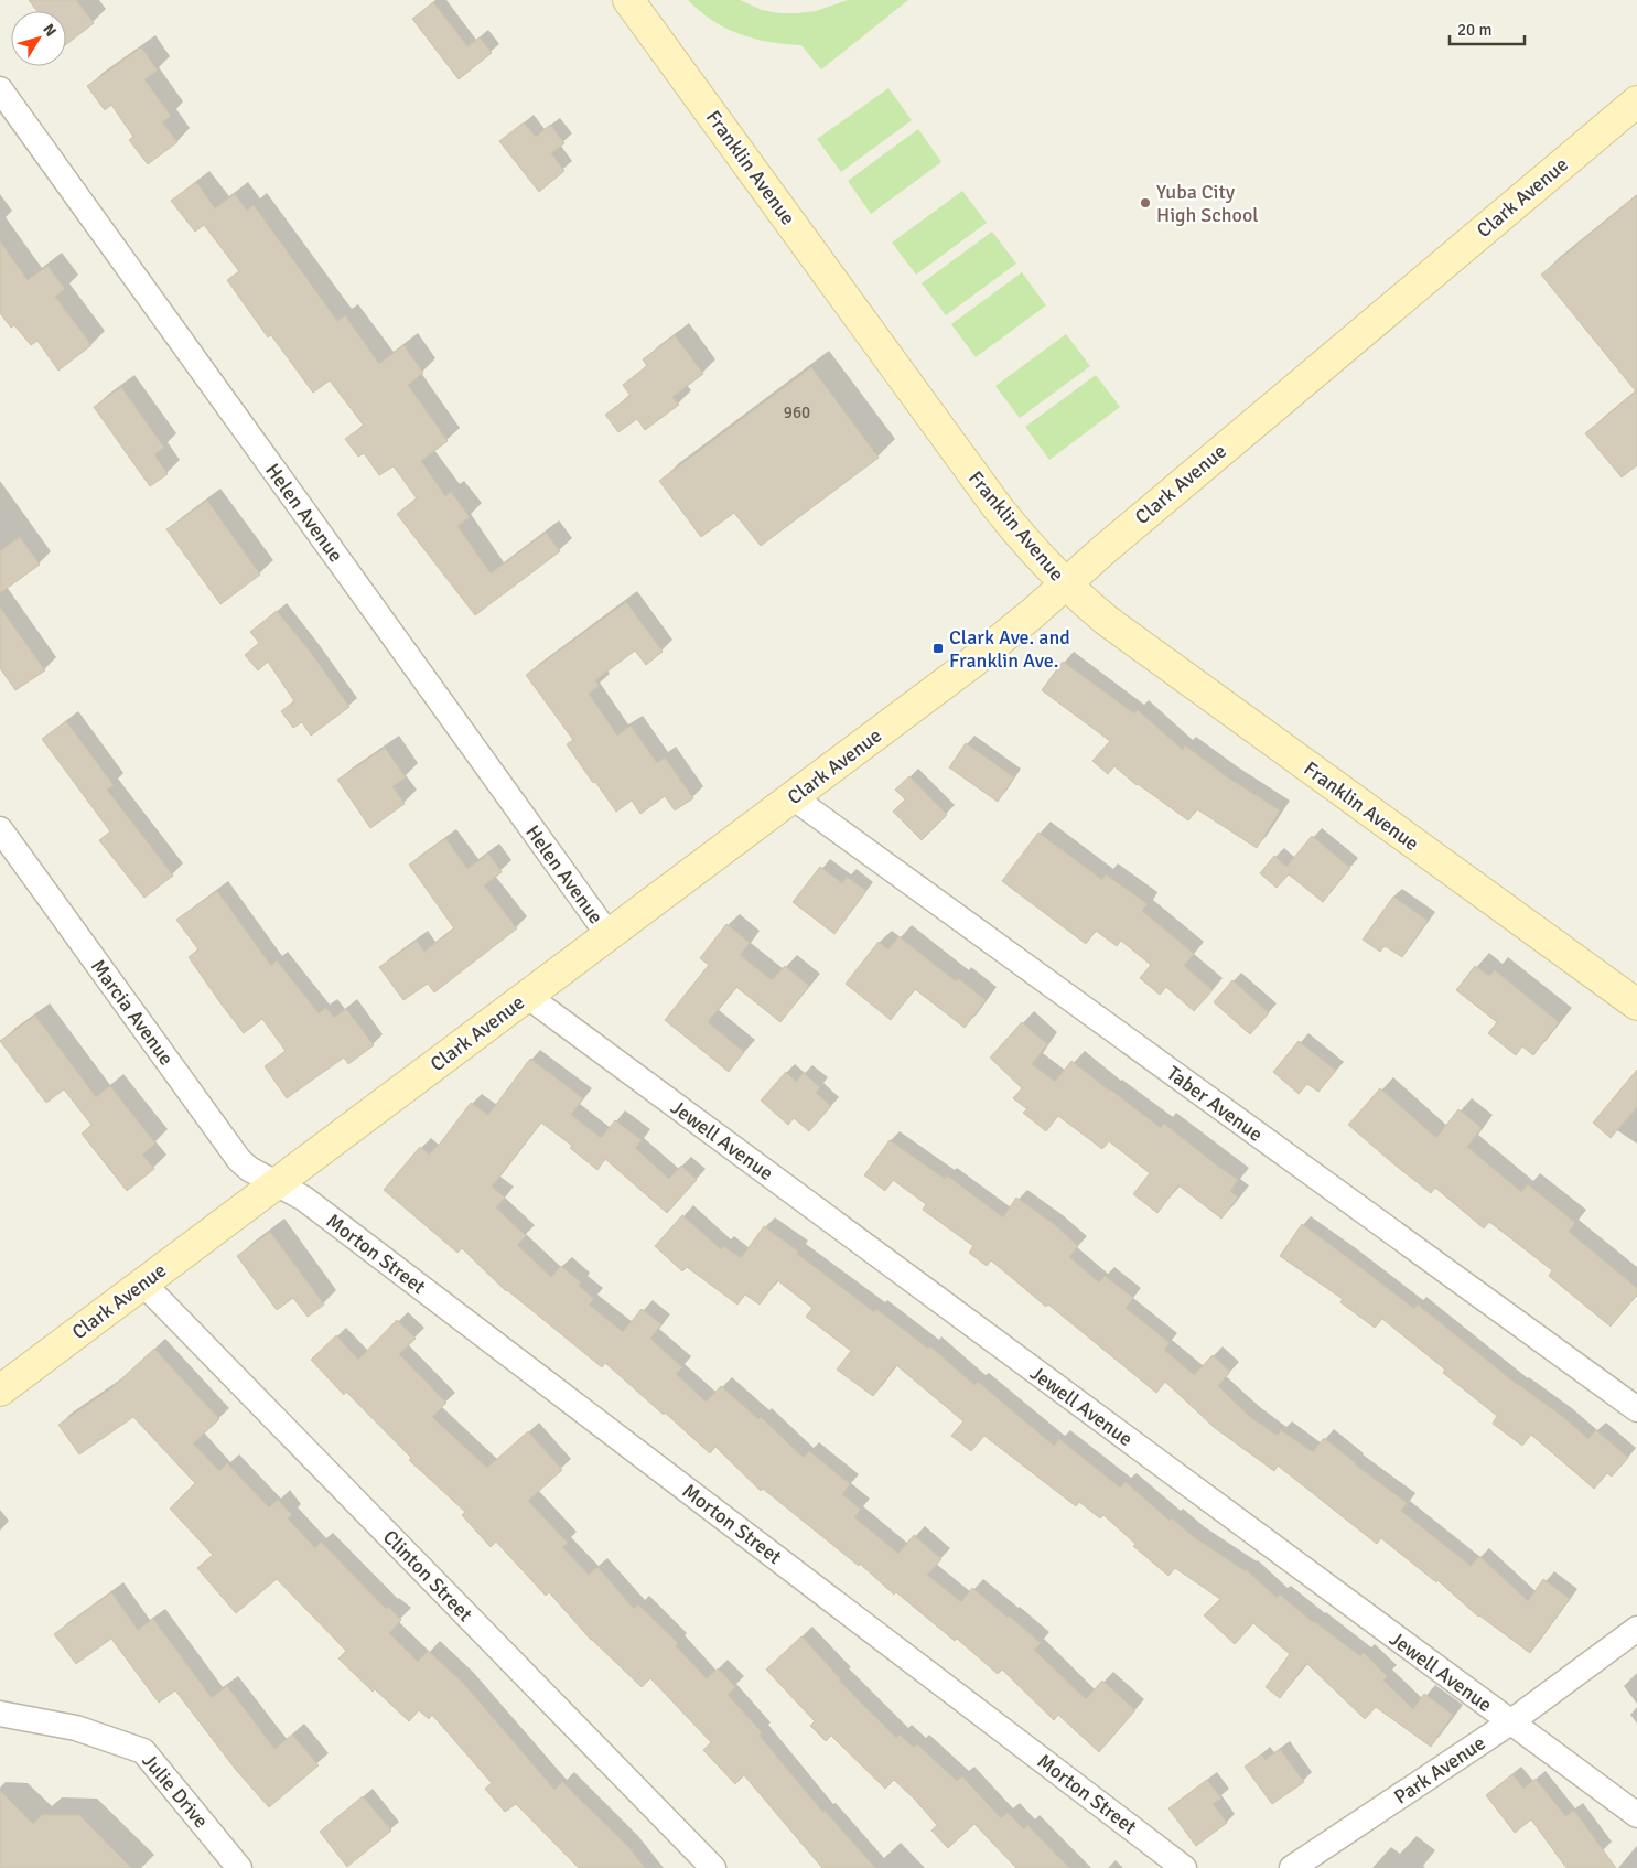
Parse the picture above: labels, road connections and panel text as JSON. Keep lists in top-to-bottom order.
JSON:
{
  "streets": {
    "street": [
      "Franklin Avenue",
      "Clark Avenue",
      "Helen Avenue",
      "Marcia Avenue",
      "Taber Avenue",
      "Jewell Avenue",
      "Morton Street",
      "Clinton Street",
      "Park Avenue",
      "Julie Drive"
    ]
  },
  "crossings": [
    ["Franklin Avenue", "Clark Avenue"],
    ["Clark Avenue", "Helen Avenue"],
    ["Clark Avenue", "Marcia Avenue"],
    ["Clark Avenue", "Taber Avenue"],
    ["Clark Avenue", "Jewell Avenue"],
    ["Clark Avenue", "Morton Street"],
    ["Clark Avenue", "Clinton Street"],
    ["Marcia Avenue", "Morton Street"],
    ["Jewell Avenue", "Park Avenue"]
  ],
  "places": {
    "other": ["Yuba City High School"],
    "transit": ["Clark Ave. and Franklin Ave."]
  },
  "house_numbers": ["960"],
  "scale_bar": "20 m",
  "north": "top right"
}
